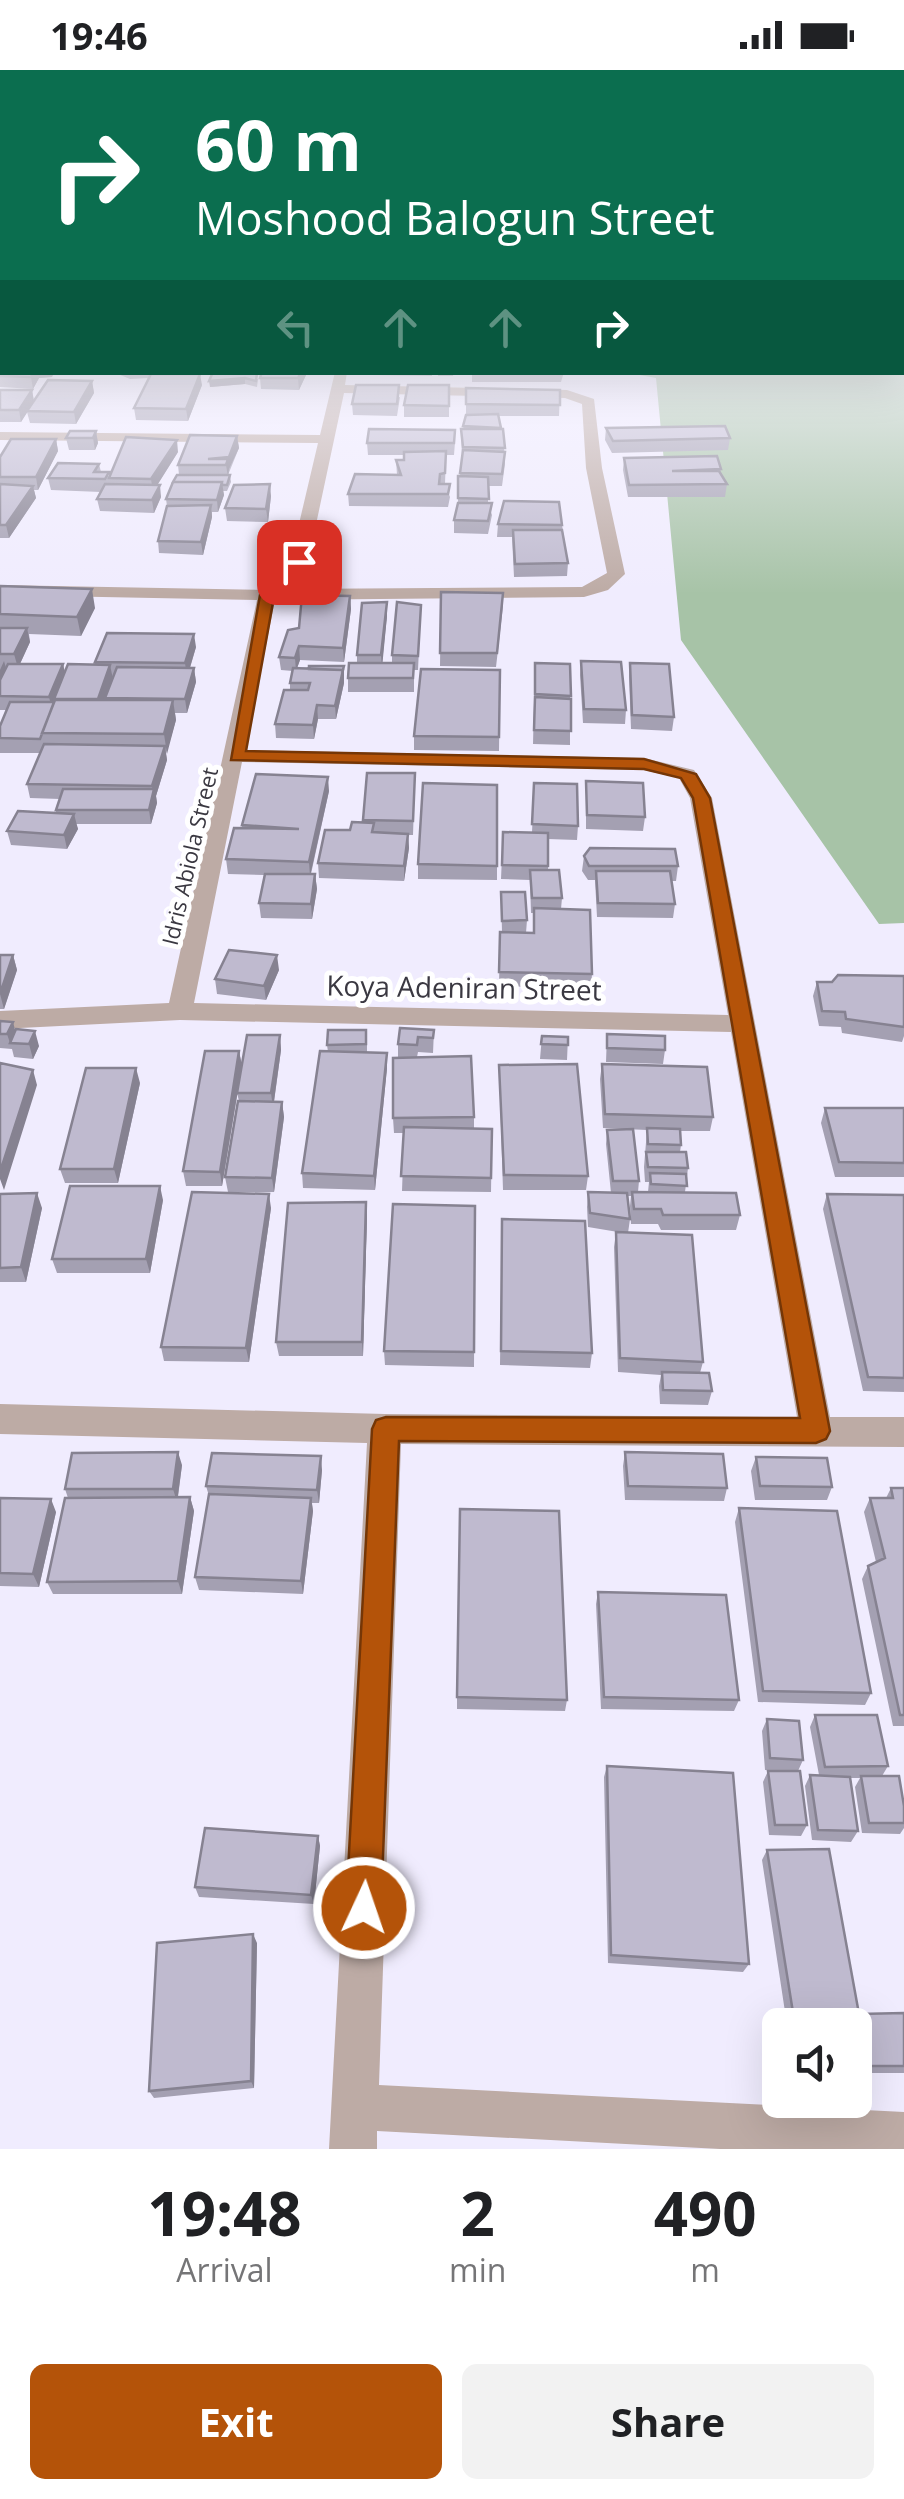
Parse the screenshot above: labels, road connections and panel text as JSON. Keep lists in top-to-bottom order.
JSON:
{
  "streets": {
    "street": ["Idris Abiola Street", "Koya Adeniran Street"]
  },
  "crossings": [
    ["Idris Abiola Street", "Koya Adeniran Street"]
  ],
  "page": {
    "status": "19:46",
    "turn": ["60 m", "Moshood Balogun Street"],
    "eta": [
      "19:48",
      "Arrival",
      "2",
      "min",
      "490",
      "m"
    ],
    "buttons": ["Exit", "Share"]
  }
}
